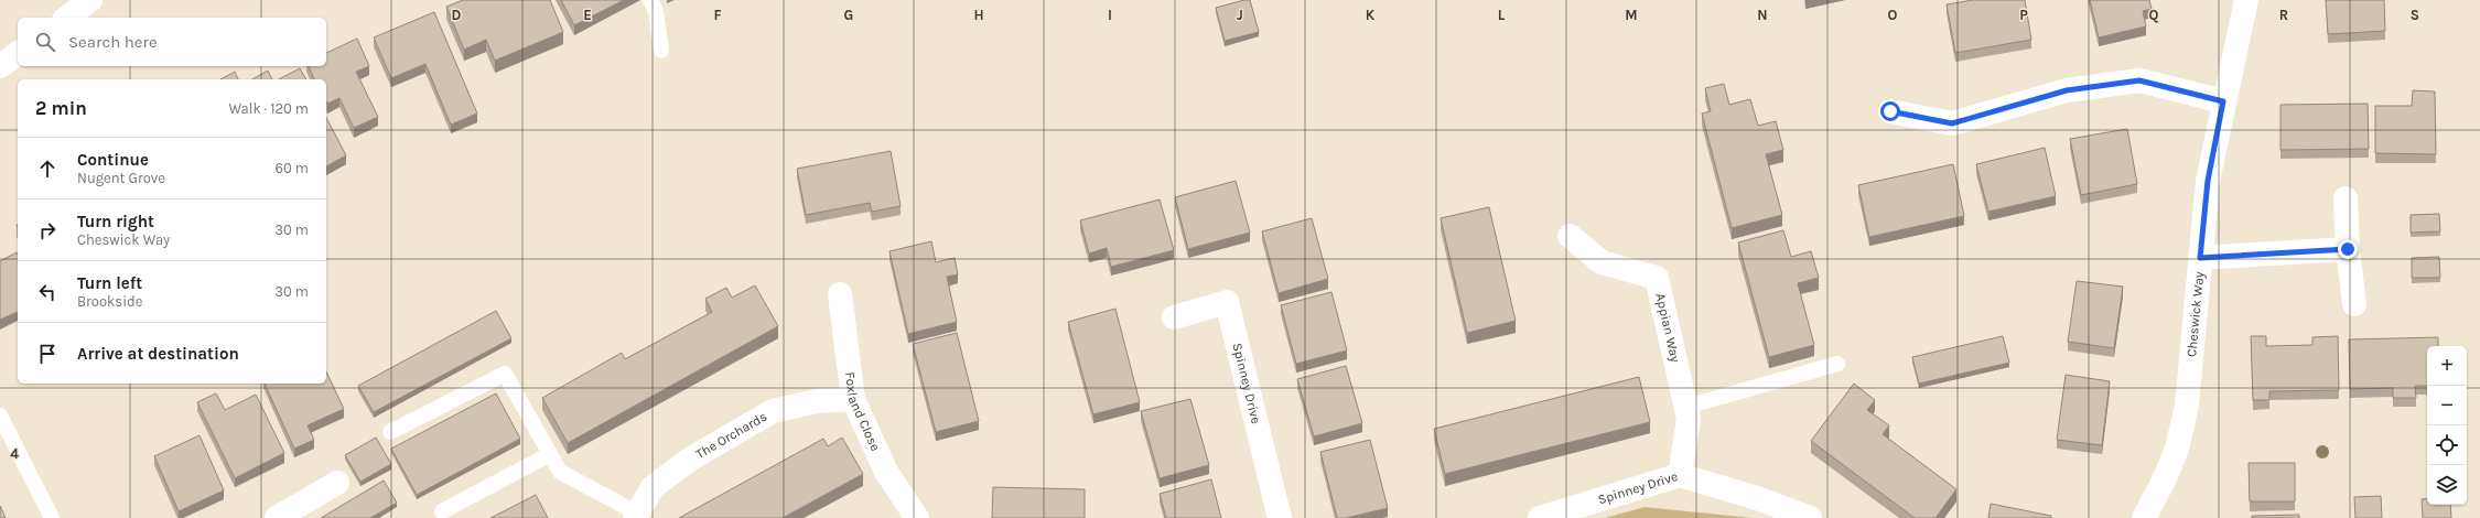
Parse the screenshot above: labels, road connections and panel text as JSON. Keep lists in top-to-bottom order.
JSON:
{
  "streets": {
    "street": [
      "Cheswick Way",
      "Appian Way",
      "Spinney Drive",
      "Foxland Close",
      "The Orchards"
    ]
  },
  "crossings": [
    ["Appian Way", "Spinney Drive"],
    ["Foxland Close", "The Orchards"]
  ],
  "page": {
    "search": "Search here",
    "heading": ["2 min", "Walk · 120 m"],
    "list": [
      ["Continue", "Nugent Grove", "60 m"],
      ["Turn right", "Cheswick Way", "30 m"],
      ["Turn left", "Brookside", "30 m"],
      "Arrive at destination"
    ],
    "map_buttons": ["+", "−"]
  },
  "grid": {
    "columns": [
      "D",
      "E",
      "F",
      "G",
      "H",
      "I",
      "J",
      "K",
      "L",
      "M",
      "N",
      "O",
      "P",
      "Q",
      "R",
      "S"
    ],
    "rows": ["4"]
  }
}
